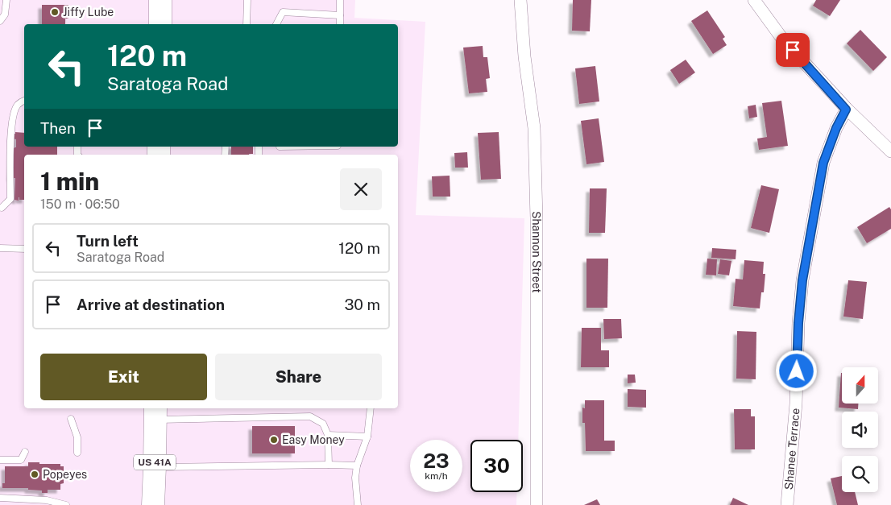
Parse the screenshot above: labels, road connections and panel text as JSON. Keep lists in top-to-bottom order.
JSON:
{
  "streets": {
    "highway": ["US 41A"],
    "street": ["Shannon Street", "Shanee Terrace"]
  },
  "places": ["Jiffy Lube", "Easy Money", "Popeyes"],
  "north": "top",
  "page": {
    "turn": ["120 m", "Saratoga Road"],
    "then": "Then",
    "heading": ["1 min", "150 m · 06:50"],
    "list": [
      {
        "name": "Turn left",
        "note": "Saratoga Road",
        "value": "120 m"
      },
      {
        "name": "Arrive at destination",
        "value": "30 m"
      }
    ],
    "buttons": ["Exit", "Share"],
    "speed": "23 km/h",
    "limit": "30"
  }
}
